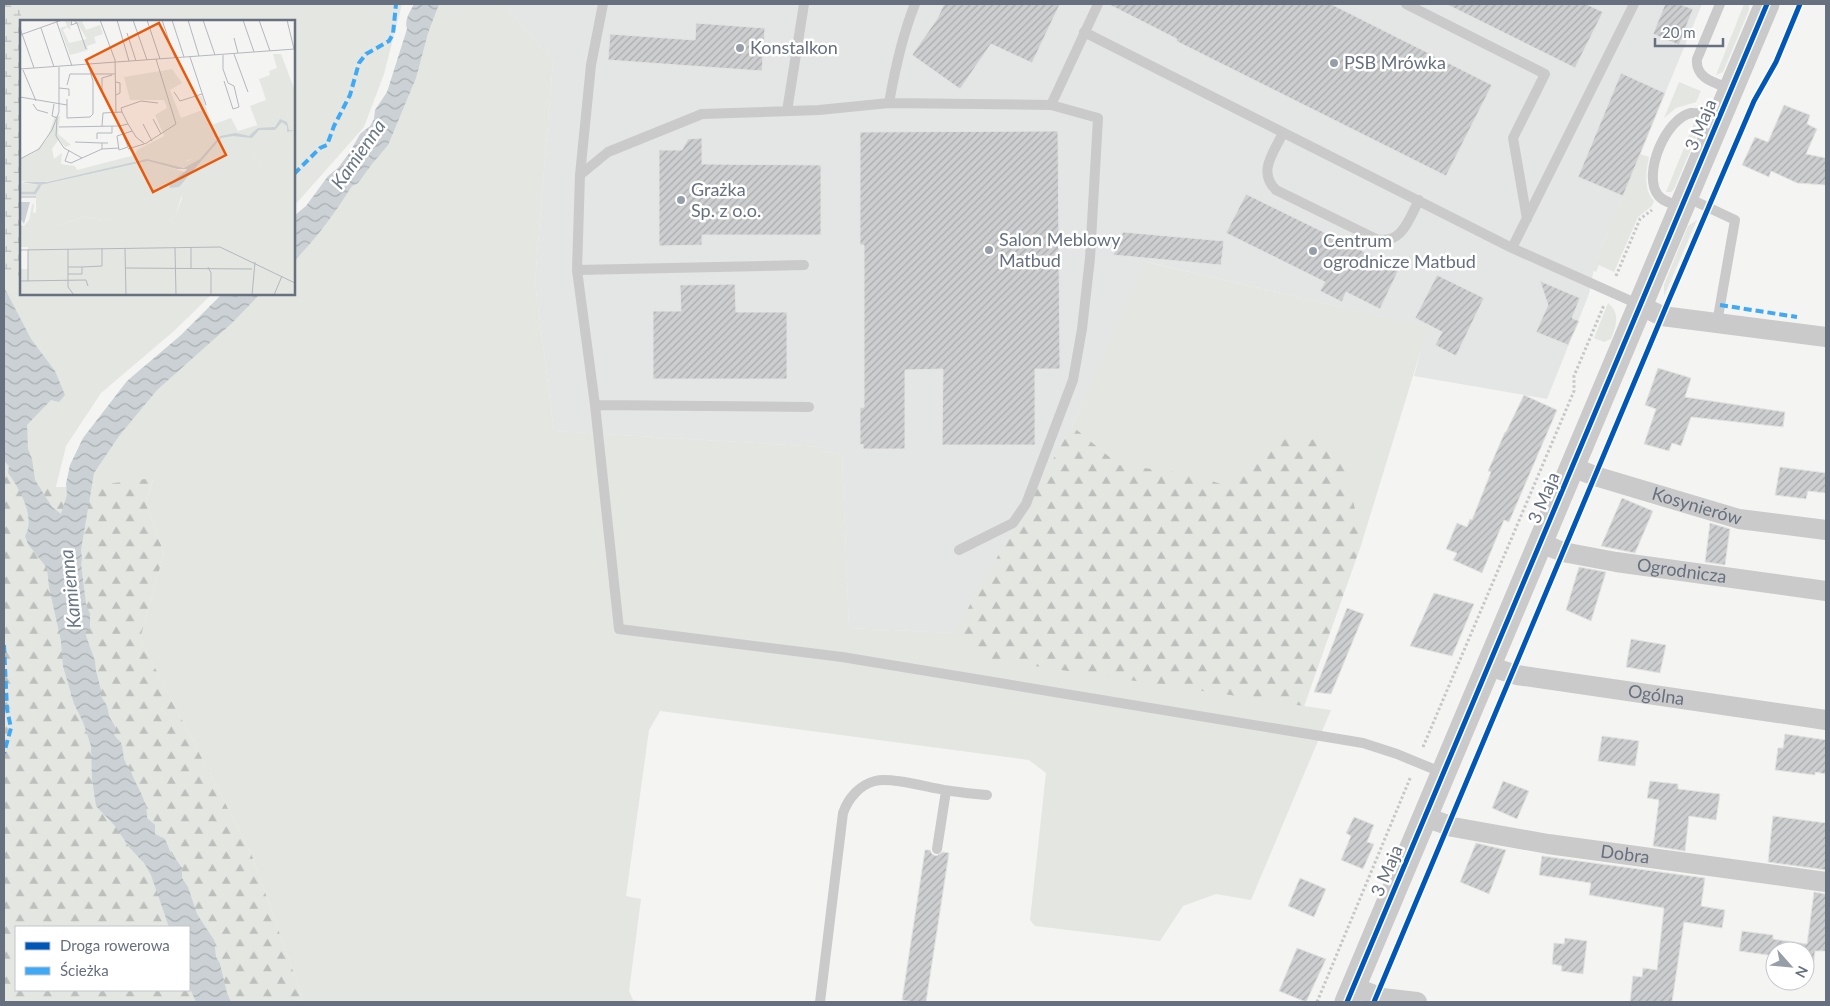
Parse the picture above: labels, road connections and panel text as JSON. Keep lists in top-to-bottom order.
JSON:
{
  "streets": {
    "street": [
      "3 Maja",
      "Kosynierów",
      "Ogrodnicza",
      "Ogólna",
      "Dobra"
    ]
  },
  "crossings": [
    ["3 Maja", "Kosynierów"],
    ["3 Maja", "Ogrodnicza"],
    ["3 Maja", "Ogólna"],
    ["3 Maja", "Dobra"]
  ],
  "water": ["Kamienna"],
  "places": [
    "Konstalkon",
    "PSB Mrówka",
    "Grażka Sp. z o.o.",
    "Salon Meblowy Matbud",
    "Centrum ogrodnicze Matbud"
  ],
  "legend": ["Droga rowerowa", "Ścieżka"],
  "scale_bar": "20 m",
  "north": "bottom right"
}
